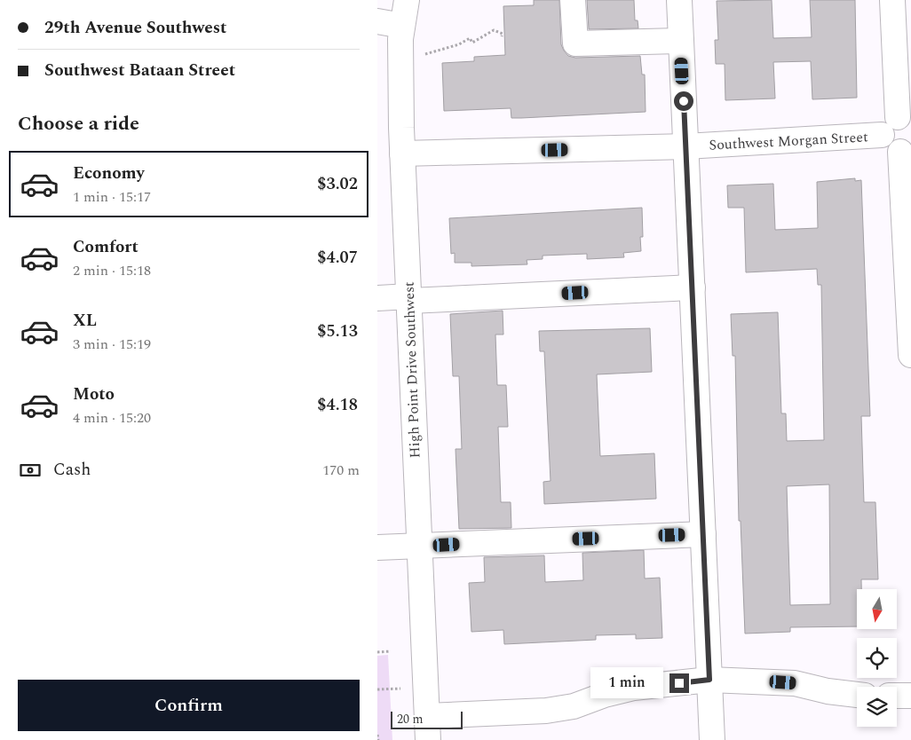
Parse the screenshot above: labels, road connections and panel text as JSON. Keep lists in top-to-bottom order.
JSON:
{
  "streets": {
    "street": ["Southwest Morgan Street", "High Point Drive Southwest"]
  },
  "crossings": [
    ["Southwest Morgan Street", "High Point Drive Southwest"]
  ],
  "scale_bar": "20 m",
  "north": "bottom",
  "page": {
    "banner": ["29th Avenue Southwest", "Southwest Bataan Street"],
    "heading": "Choose a ride",
    "list": [
      {
        "name": "Economy",
        "note": "1 min · 15:17",
        "value": "$3.02"
      },
      {
        "name": "Comfort",
        "note": "2 min · 15:18",
        "value": "$4.07"
      },
      {
        "name": "XL",
        "note": "3 min · 15:19",
        "value": "$5.13"
      },
      {
        "name": "Moto",
        "note": "4 min · 15:20",
        "value": "$4.18"
      }
    ],
    "pay": ["Cash", "170 m"],
    "bubble": "1 min",
    "buttons": "Confirm",
    "scale": "20 m"
  }
}
